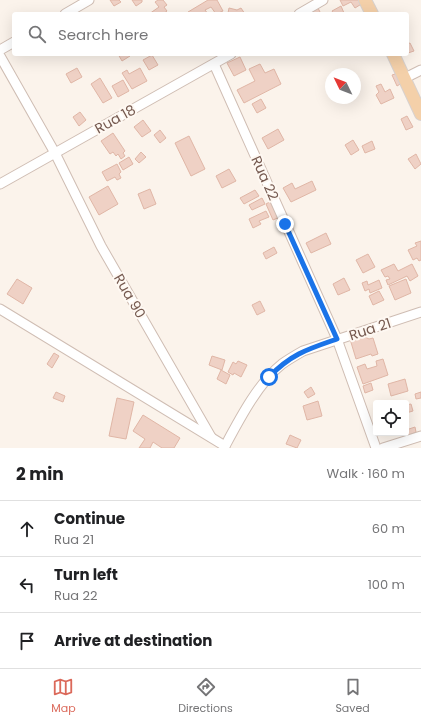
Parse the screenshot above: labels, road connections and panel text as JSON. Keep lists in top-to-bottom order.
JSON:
{
  "streets": {
    "street": [
      "Rua 18",
      "Rua 22",
      "Rua 90",
      "Rua 21"
    ]
  },
  "crossings": [
    ["Rua 18", "Rua 22"],
    ["Rua 18", "Rua 90"],
    ["Rua 22", "Rua 21"]
  ],
  "north": "top left",
  "page": {
    "search": "Search here",
    "heading": ["2 min", "Walk · 160 m"],
    "list": [
      ["Continue", "Rua 21", "60 m"],
      ["Turn left", "Rua 22", "100 m"],
      "Arrive at destination"
    ],
    "nav": ["Map", "Directions", "Saved"]
  }
}
